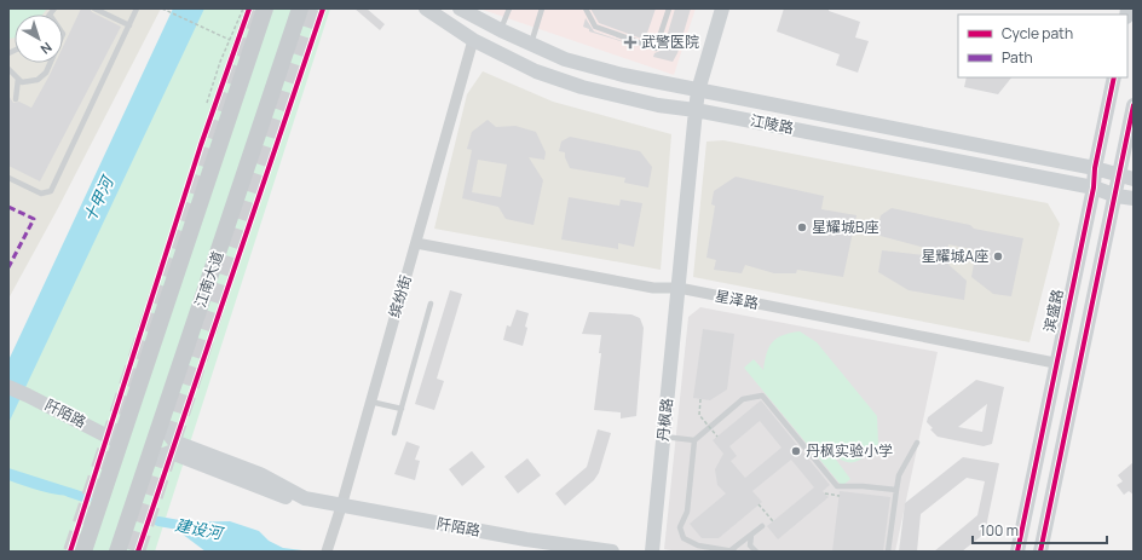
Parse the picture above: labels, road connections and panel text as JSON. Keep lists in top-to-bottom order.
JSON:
{
  "streets": {
    "main road": [
      "江陵路",
      "江南大道",
      "滨盛路",
      "阡陌路",
      "丹枫路"
    ],
    "street": ["缤纷街", "星泽路"]
  },
  "crossings": [
    ["江陵路", "缤纷街"],
    ["江陵路", "滨盛路"],
    ["江陵路", "丹枫路"],
    ["江南大道", "阡陌路"],
    ["缤纷街", "星泽路"],
    ["缤纷街", "阡陌路"],
    ["星泽路", "滨盛路"],
    ["星泽路", "丹枫路"]
  ],
  "water": ["十甲河", "建设河"],
  "places": {
    "health": ["武警医院"],
    "other": ["星耀城B座", "星耀城A座", "丹枫实验小学"]
  },
  "legend": ["Cycle path", "Path"],
  "scale_bar": "100 m",
  "north": "bottom right"
}
